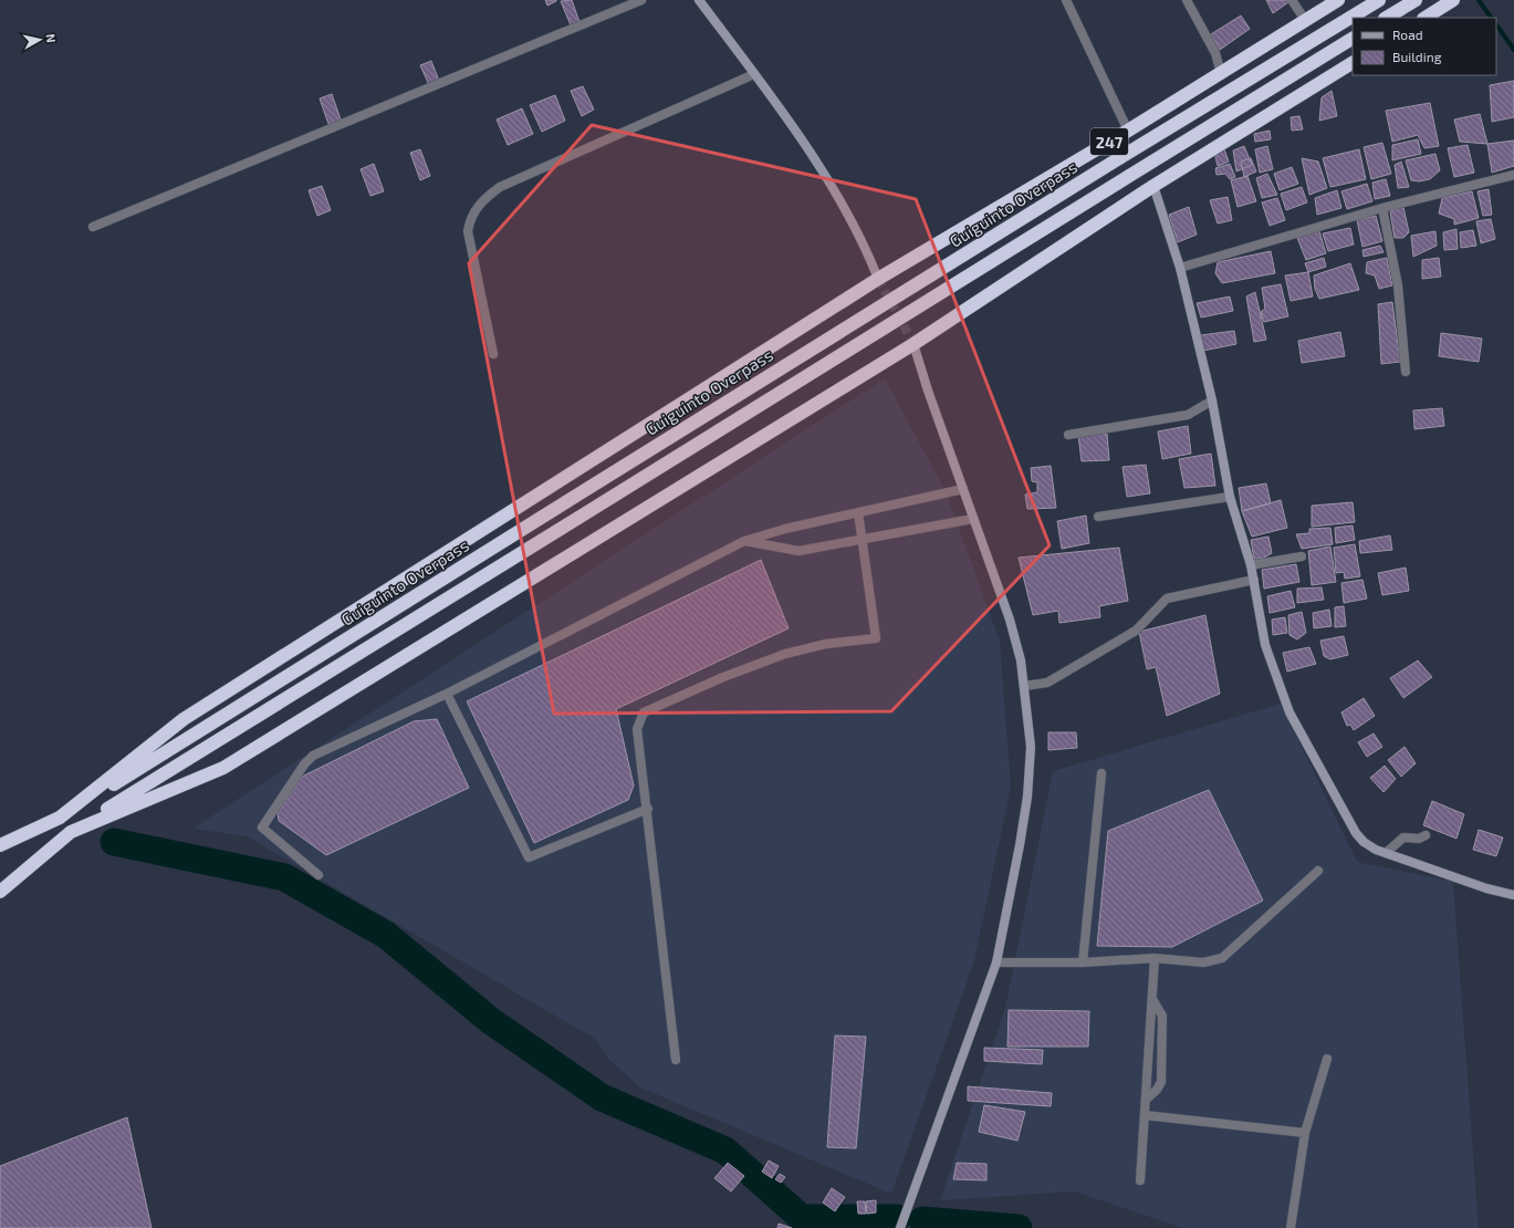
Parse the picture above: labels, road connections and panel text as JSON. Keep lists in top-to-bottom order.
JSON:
{
  "streets": {
    "highway": ["247", "Guiguinto Overpass"]
  },
  "legend": ["Road", "Building"],
  "north": "right"
}
